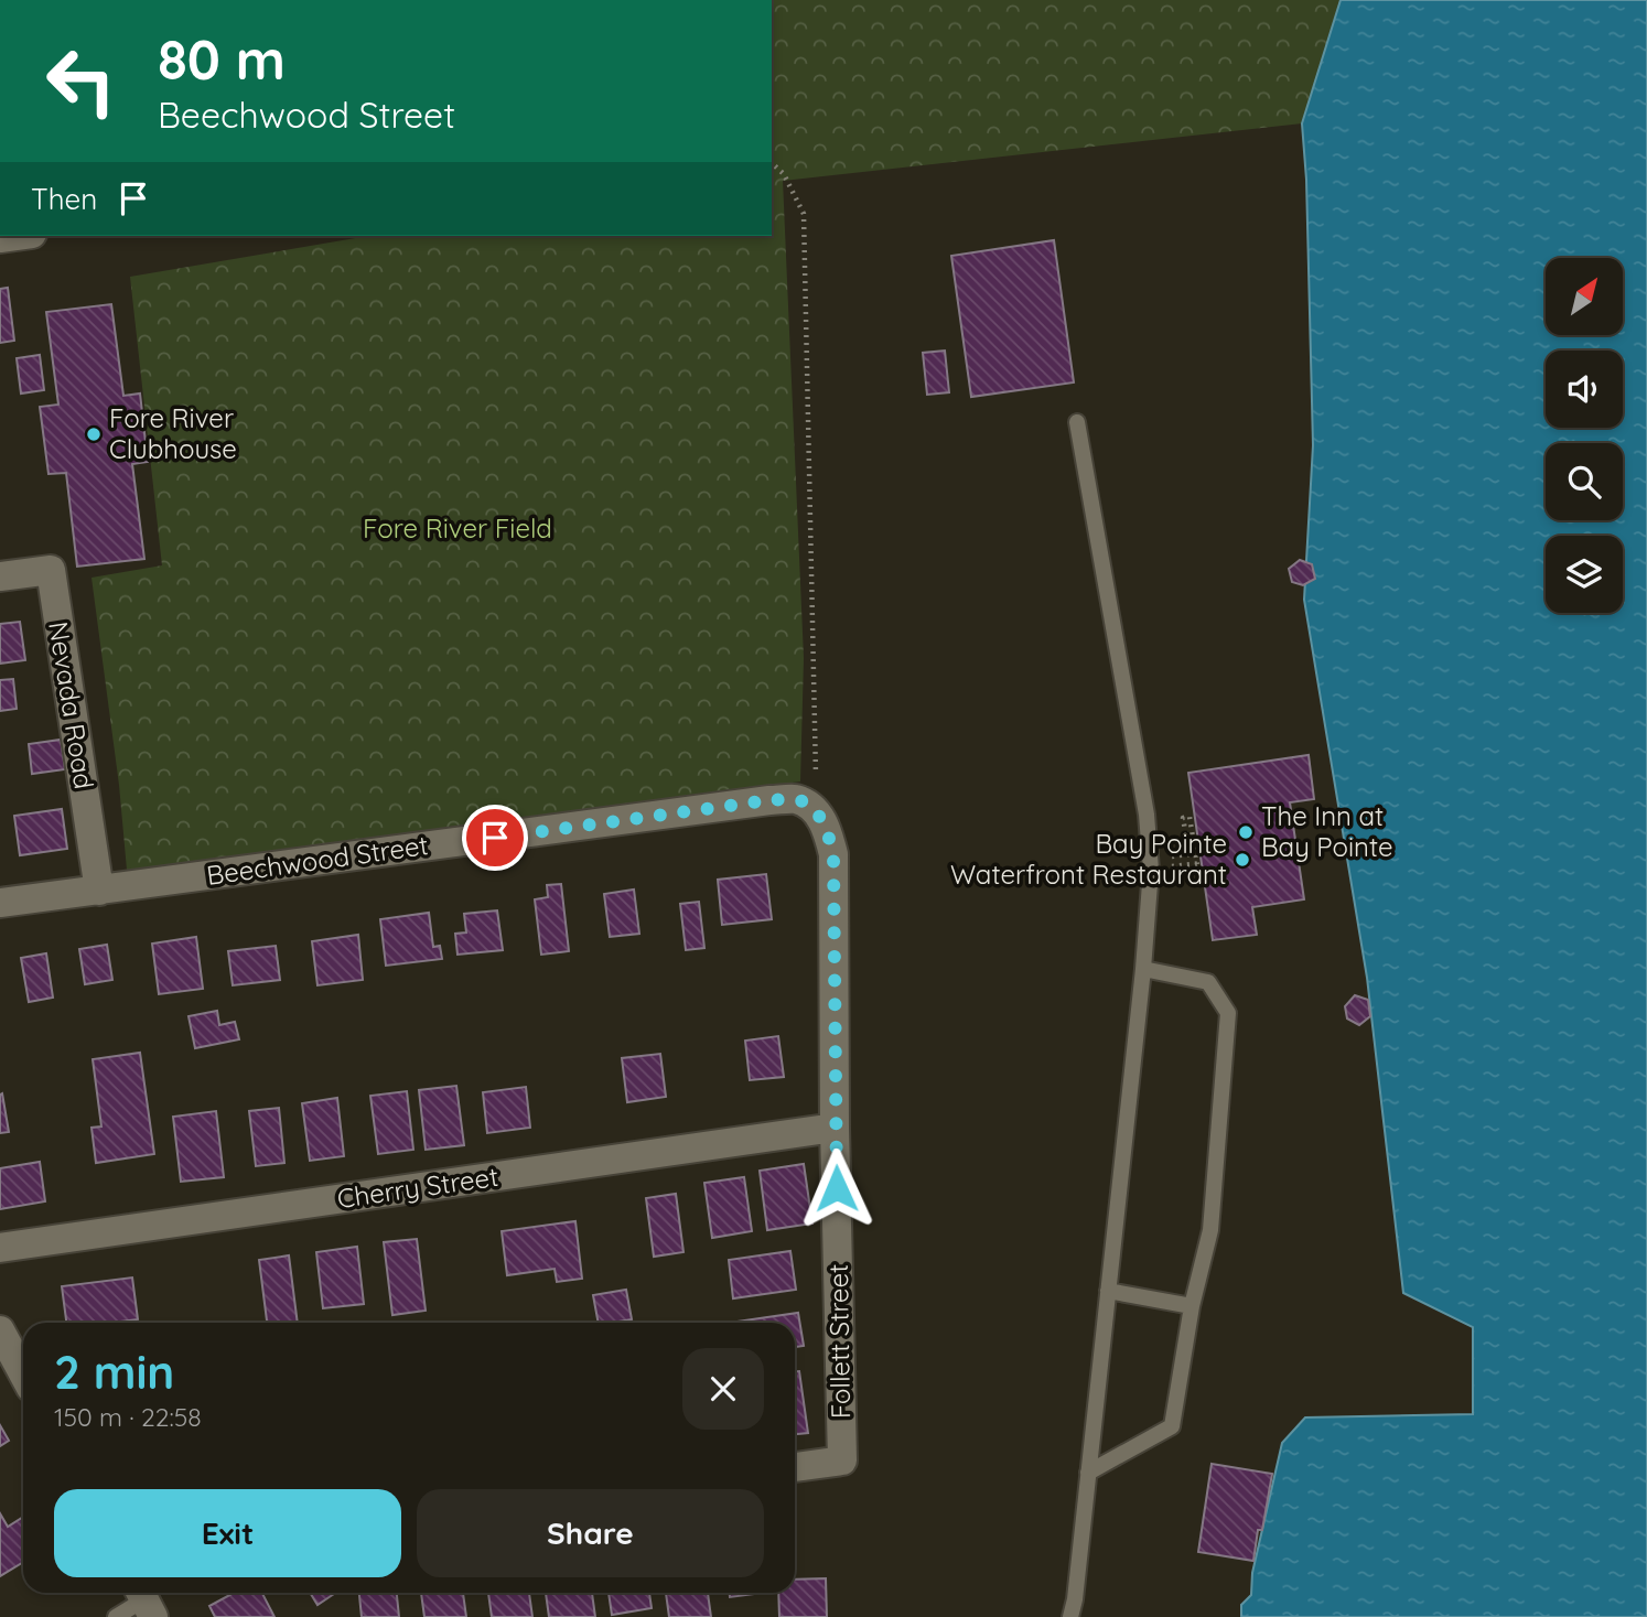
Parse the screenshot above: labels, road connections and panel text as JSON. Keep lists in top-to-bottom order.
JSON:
{
  "streets": {
    "street": [
      "Nevada Road",
      "Beechwood Street",
      "Cherry Street",
      "Follett Street"
    ]
  },
  "crossings": [
    ["Nevada Road", "Beechwood Street"],
    ["Beechwood Street", "Follett Street"],
    ["Cherry Street", "Follett Street"]
  ],
  "parks": ["Fore River Field"],
  "places": ["Fore River Clubhouse", "The Inn at Bay Pointe", "Bay Pointe Waterfront Restaurant"],
  "north": "top right",
  "page": {
    "turn": ["80 m", "Beechwood Street"],
    "then": "Then",
    "heading": ["2 min", "150 m · 22:58"],
    "buttons": ["Exit", "Share"]
  }
}
